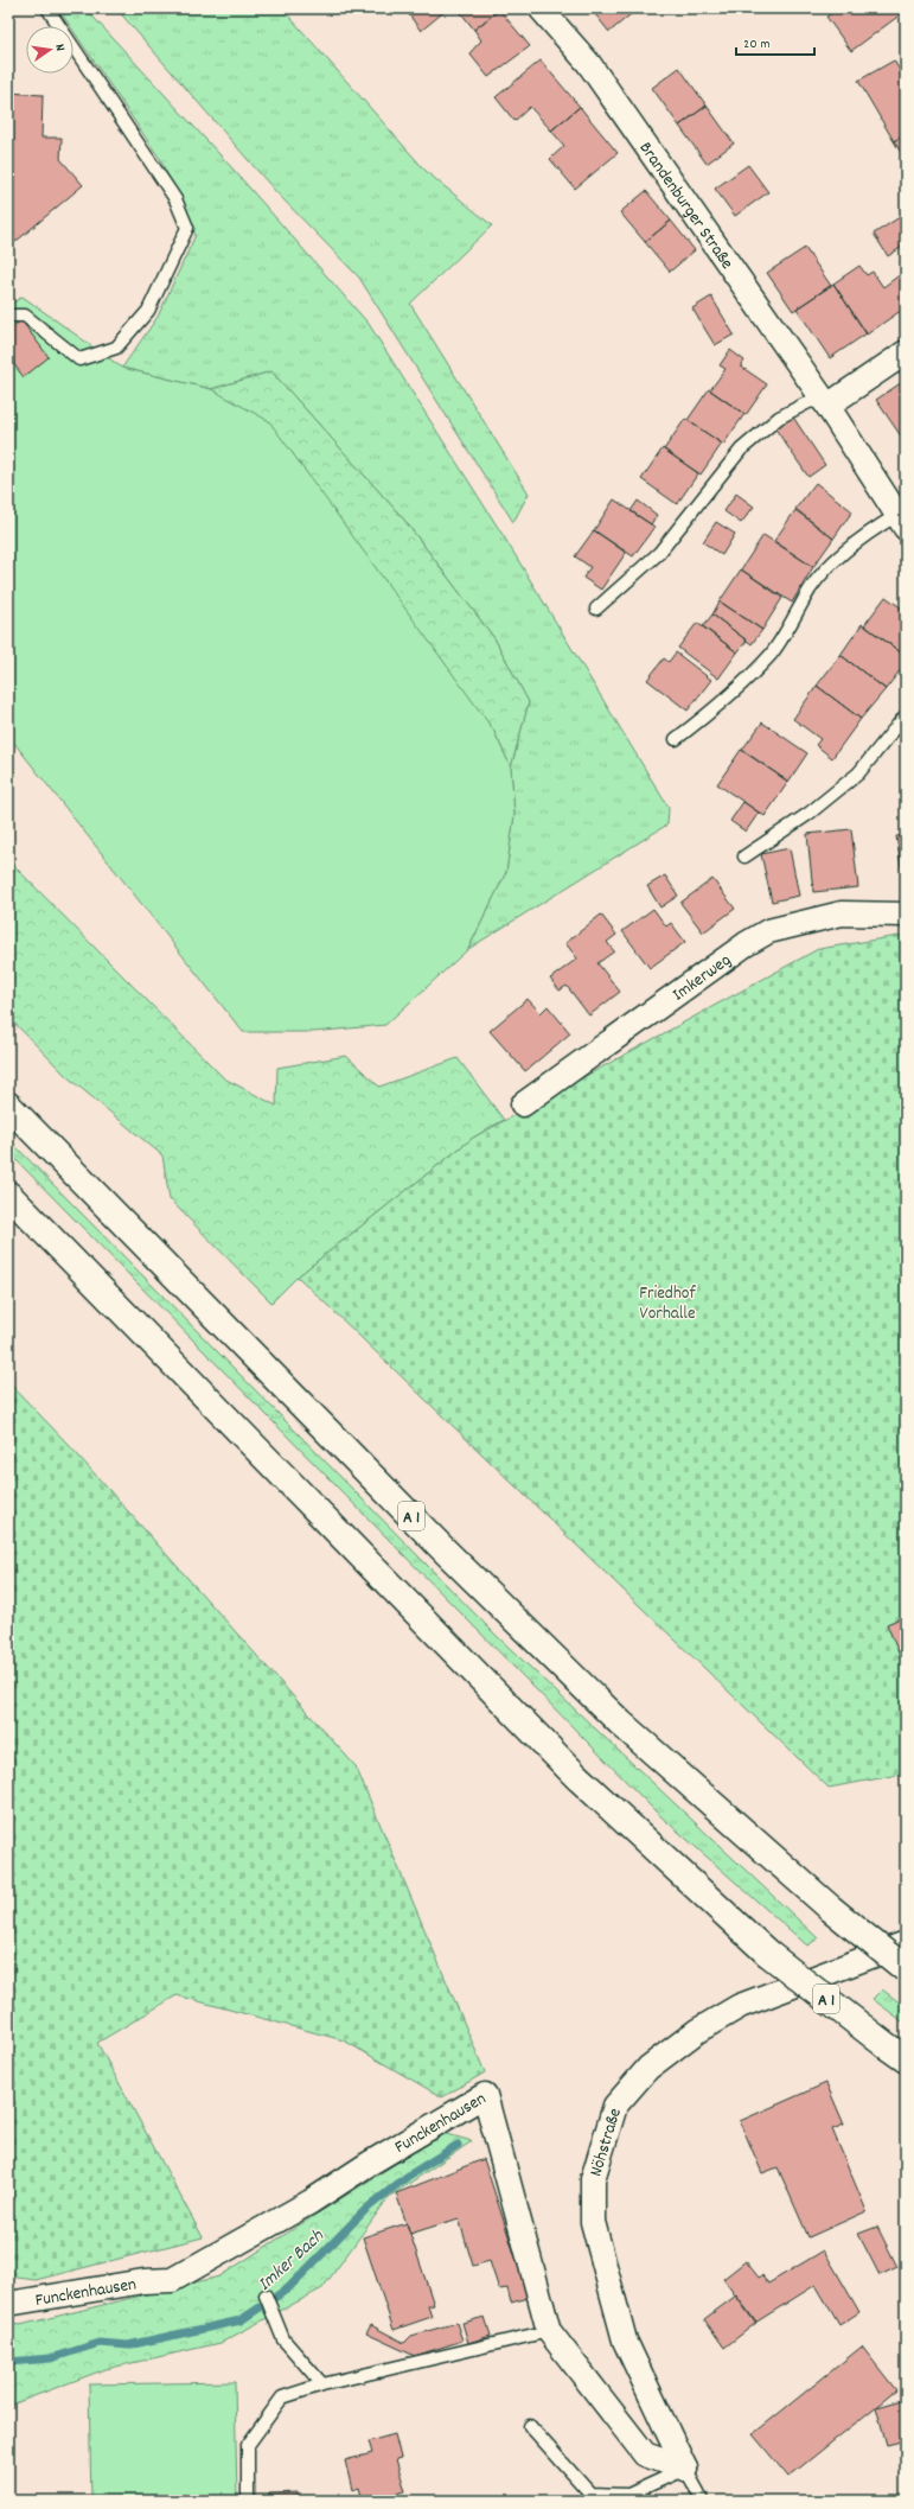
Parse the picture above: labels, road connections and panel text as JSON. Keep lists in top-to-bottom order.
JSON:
{
  "streets": {
    "highway": ["A 1"],
    "street": [
      "Brandenburger Straße",
      "Imkerweg",
      "Funckenhausen",
      "Nöhstraße"
    ]
  },
  "crossings": [
    ["Funckenhausen", "Nöhstraße"]
  ],
  "water": ["Imker Bach"],
  "parks": ["Friedhof Vorhalle"],
  "scale_bar": "20 m",
  "north": "right"
}
